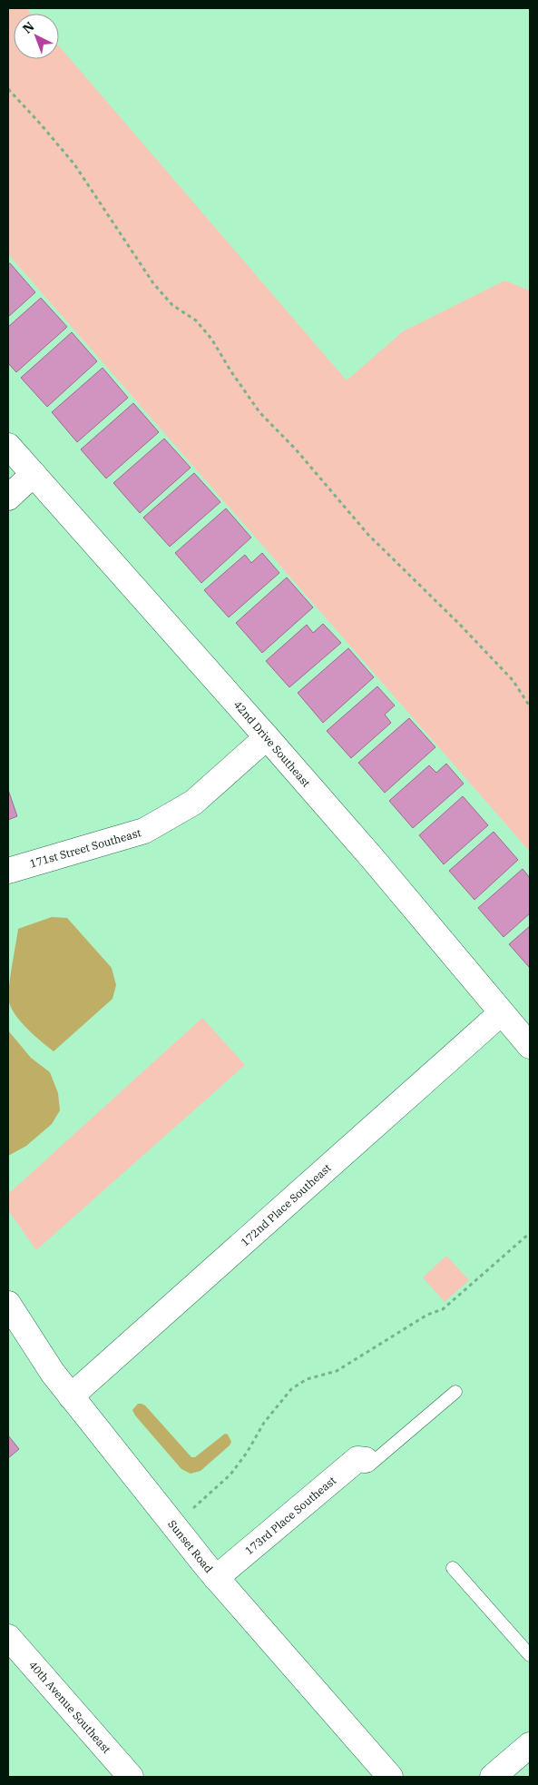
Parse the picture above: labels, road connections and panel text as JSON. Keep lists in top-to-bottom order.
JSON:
{
  "streets": {
    "street": [
      "42nd Drive Southeast",
      "171st Street Southeast",
      "172nd Place Southeast",
      "173rd Place Southeast",
      "Sunset Road",
      "40th Avenue Southeast"
    ]
  },
  "crossings": [
    ["42nd Drive Southeast", "171st Street Southeast"],
    ["42nd Drive Southeast", "172nd Place Southeast"],
    ["172nd Place Southeast", "Sunset Road"],
    ["173rd Place Southeast", "Sunset Road"]
  ],
  "north": "top left"
}
